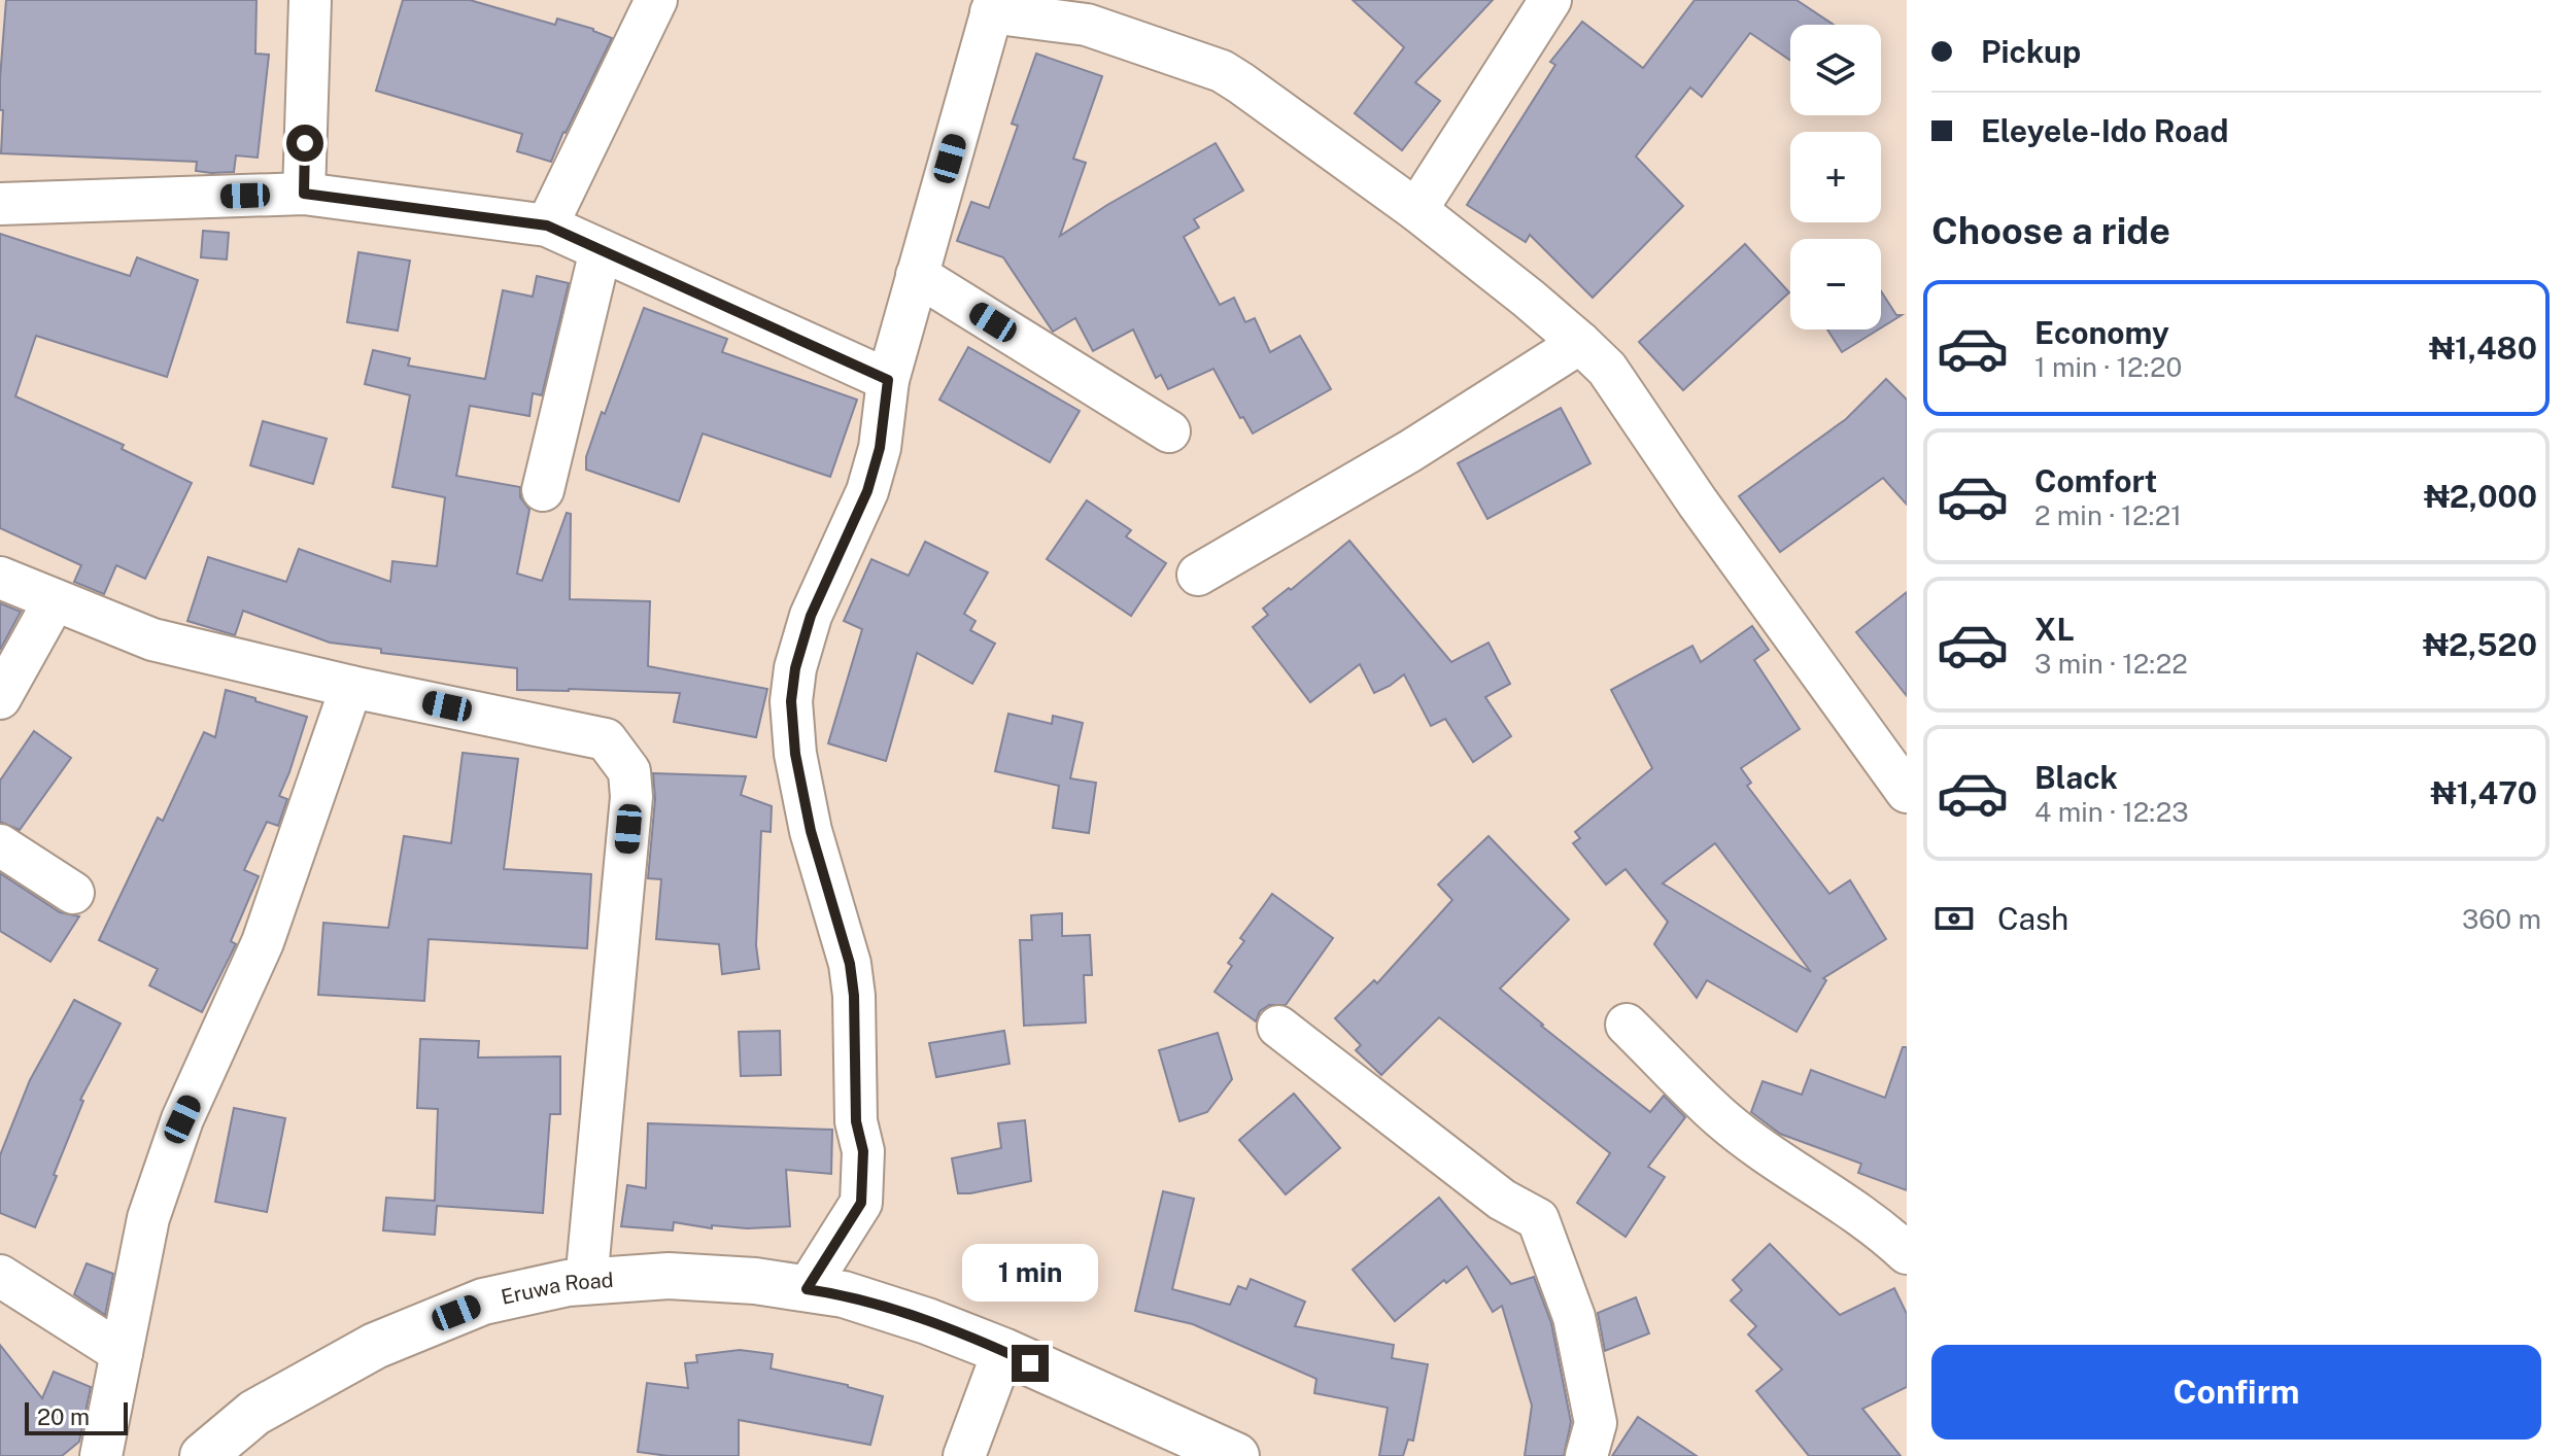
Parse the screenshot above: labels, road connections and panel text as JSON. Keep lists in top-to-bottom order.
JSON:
{
  "streets": {
    "main road": ["Eruwa Road"]
  },
  "scale_bar": "20 m",
  "page": {
    "banner": ["Pickup", "Eleyele-Ido Road"],
    "map_buttons": ["+", "−"],
    "heading": "Choose a ride",
    "list": [
      {
        "name": "Economy",
        "note": "1 min · 12:20",
        "value": "₦1,480"
      },
      {
        "name": "Comfort",
        "note": "2 min · 12:21",
        "value": "₦2,000"
      },
      {
        "name": "XL",
        "note": "3 min · 12:22",
        "value": "₦2,520"
      },
      {
        "name": "Black",
        "note": "4 min · 12:23",
        "value": "₦1,470"
      }
    ],
    "pay": ["Cash", "360 m"],
    "bubble": "1 min",
    "buttons": "Confirm",
    "scale": "20 m"
  }
}
